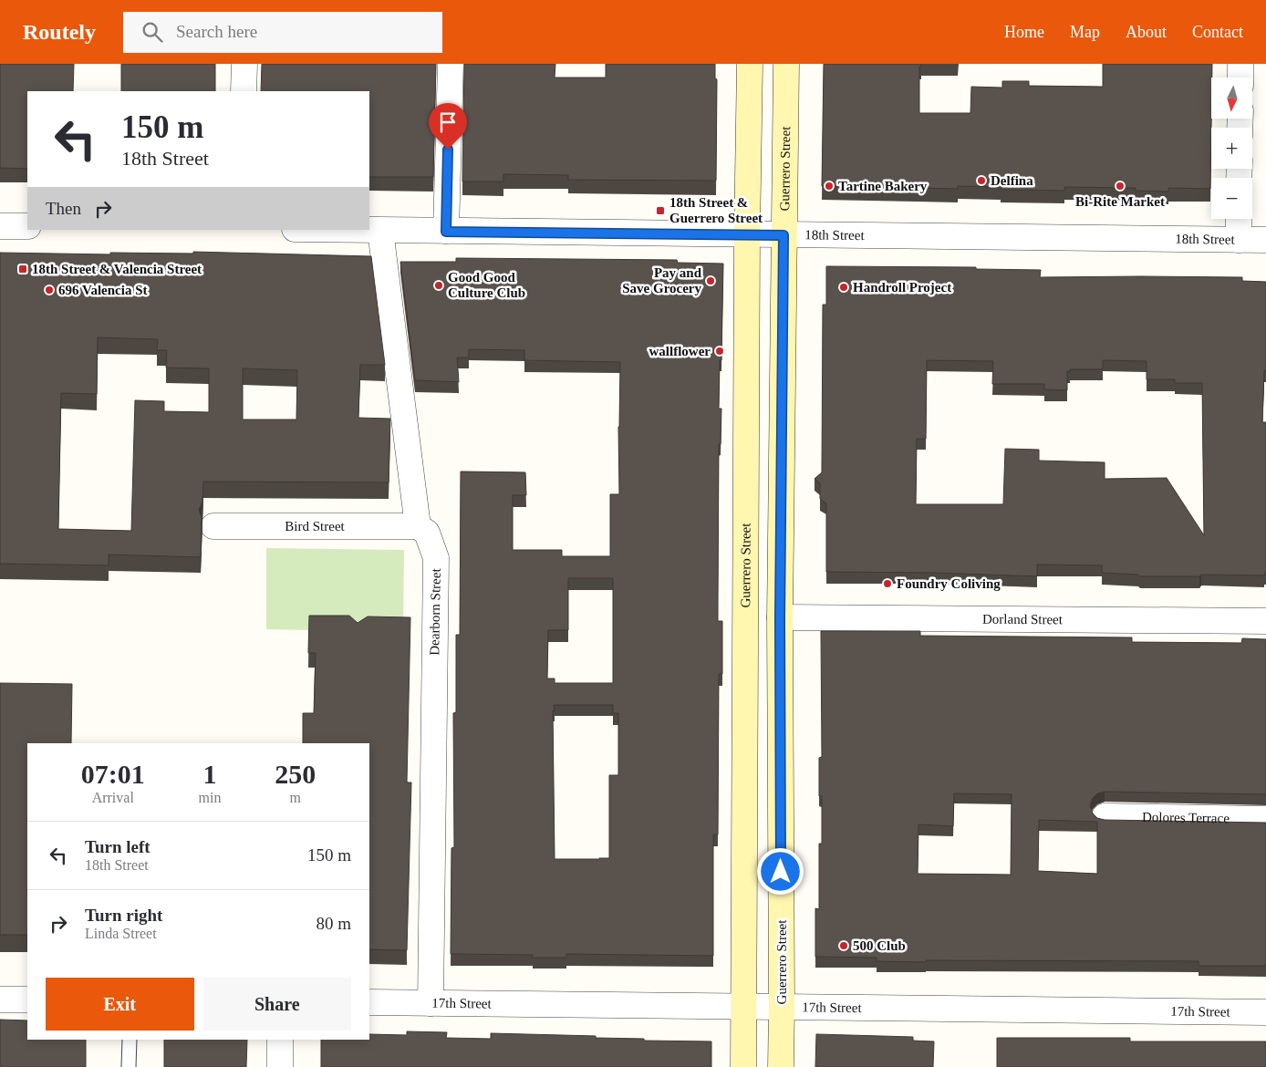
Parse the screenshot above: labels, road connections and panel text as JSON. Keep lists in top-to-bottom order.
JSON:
{
  "streets": {
    "main road": ["Guerrero Street"],
    "street": [
      "18th Street",
      "Bird Street",
      "Dearborn Street",
      "Dorland Street",
      "Dolores Terrace",
      "17th Street"
    ]
  },
  "crossings": [
    ["Guerrero Street", "18th Street"],
    ["Guerrero Street", "Dorland Street"],
    ["Guerrero Street", "17th Street"],
    ["18th Street", "Dearborn Street"],
    ["Bird Street", "Dearborn Street"],
    ["Dearborn Street", "17th Street"]
  ],
  "places": {
    "other": [
      "Delfina",
      "Tartine Bakery",
      "Bi-Rite Market",
      "Pay and Save Grocery",
      "Good Good Culture Club",
      "Handroll Project",
      "696 Valencia St",
      "wallflower",
      "Foundry Coliving",
      "500 Club"
    ],
    "transit": ["18th Street & Guerrero Street", "18th Street & Valencia Street"]
  },
  "north": "bottom",
  "page": {
    "header": "Routely",
    "search": "Search here",
    "nav": [
      "Home",
      "Map",
      "About",
      "Contact"
    ],
    "map_buttons": ["+", "−"],
    "turn": ["150 m", "18th Street"],
    "then": "Then",
    "eta": [
      "07:01",
      "Arrival",
      "1",
      "min",
      "250",
      "m"
    ],
    "list": [
      {
        "name": "Turn left",
        "note": "18th Street",
        "value": "150 m"
      },
      {
        "name": "Turn right",
        "note": "Linda Street",
        "value": "80 m"
      }
    ],
    "buttons": ["Exit", "Share"]
  }
}
